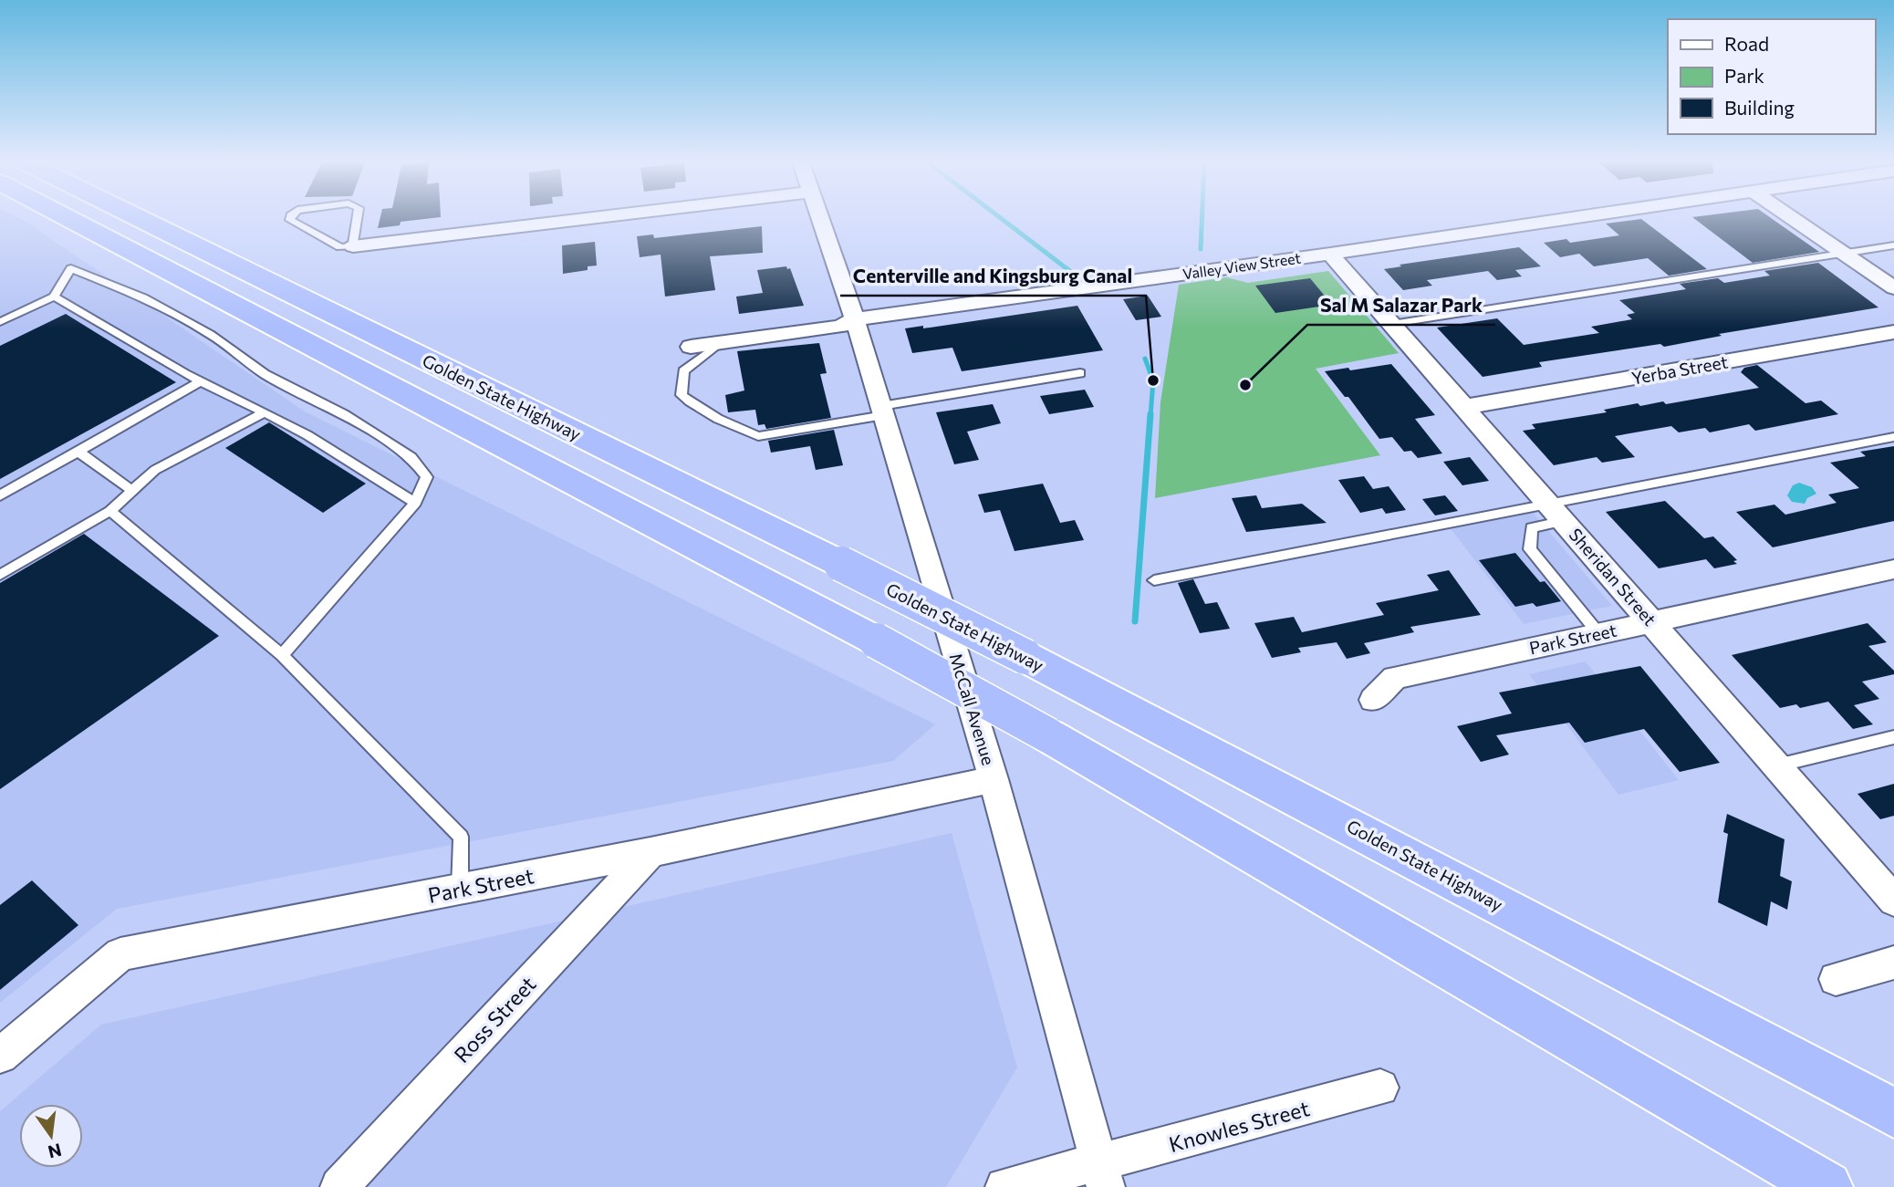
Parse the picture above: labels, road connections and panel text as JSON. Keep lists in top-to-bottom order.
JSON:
{
  "streets": {
    "highway": ["Golden State Highway"],
    "street": [
      "Valley View Street",
      "Yerba Street",
      "Sheridan Street",
      "Park Street",
      "McCall Avenue",
      "Ross Street",
      "Knowles Street"
    ]
  },
  "crossings": [
    ["Valley View Street", "Sheridan Street"],
    ["Valley View Street", "McCall Avenue"],
    ["Yerba Street", "Sheridan Street"],
    ["Sheridan Street", "Park Street"],
    ["Park Street", "McCall Avenue"],
    ["Park Street", "Ross Street"],
    ["McCall Avenue", "Knowles Street"]
  ],
  "places": ["Centerville and Kingsburg Canal", "Sal M Salazar Park"],
  "legend": ["Road", "Park", "Building"],
  "north": "bottom"
}
